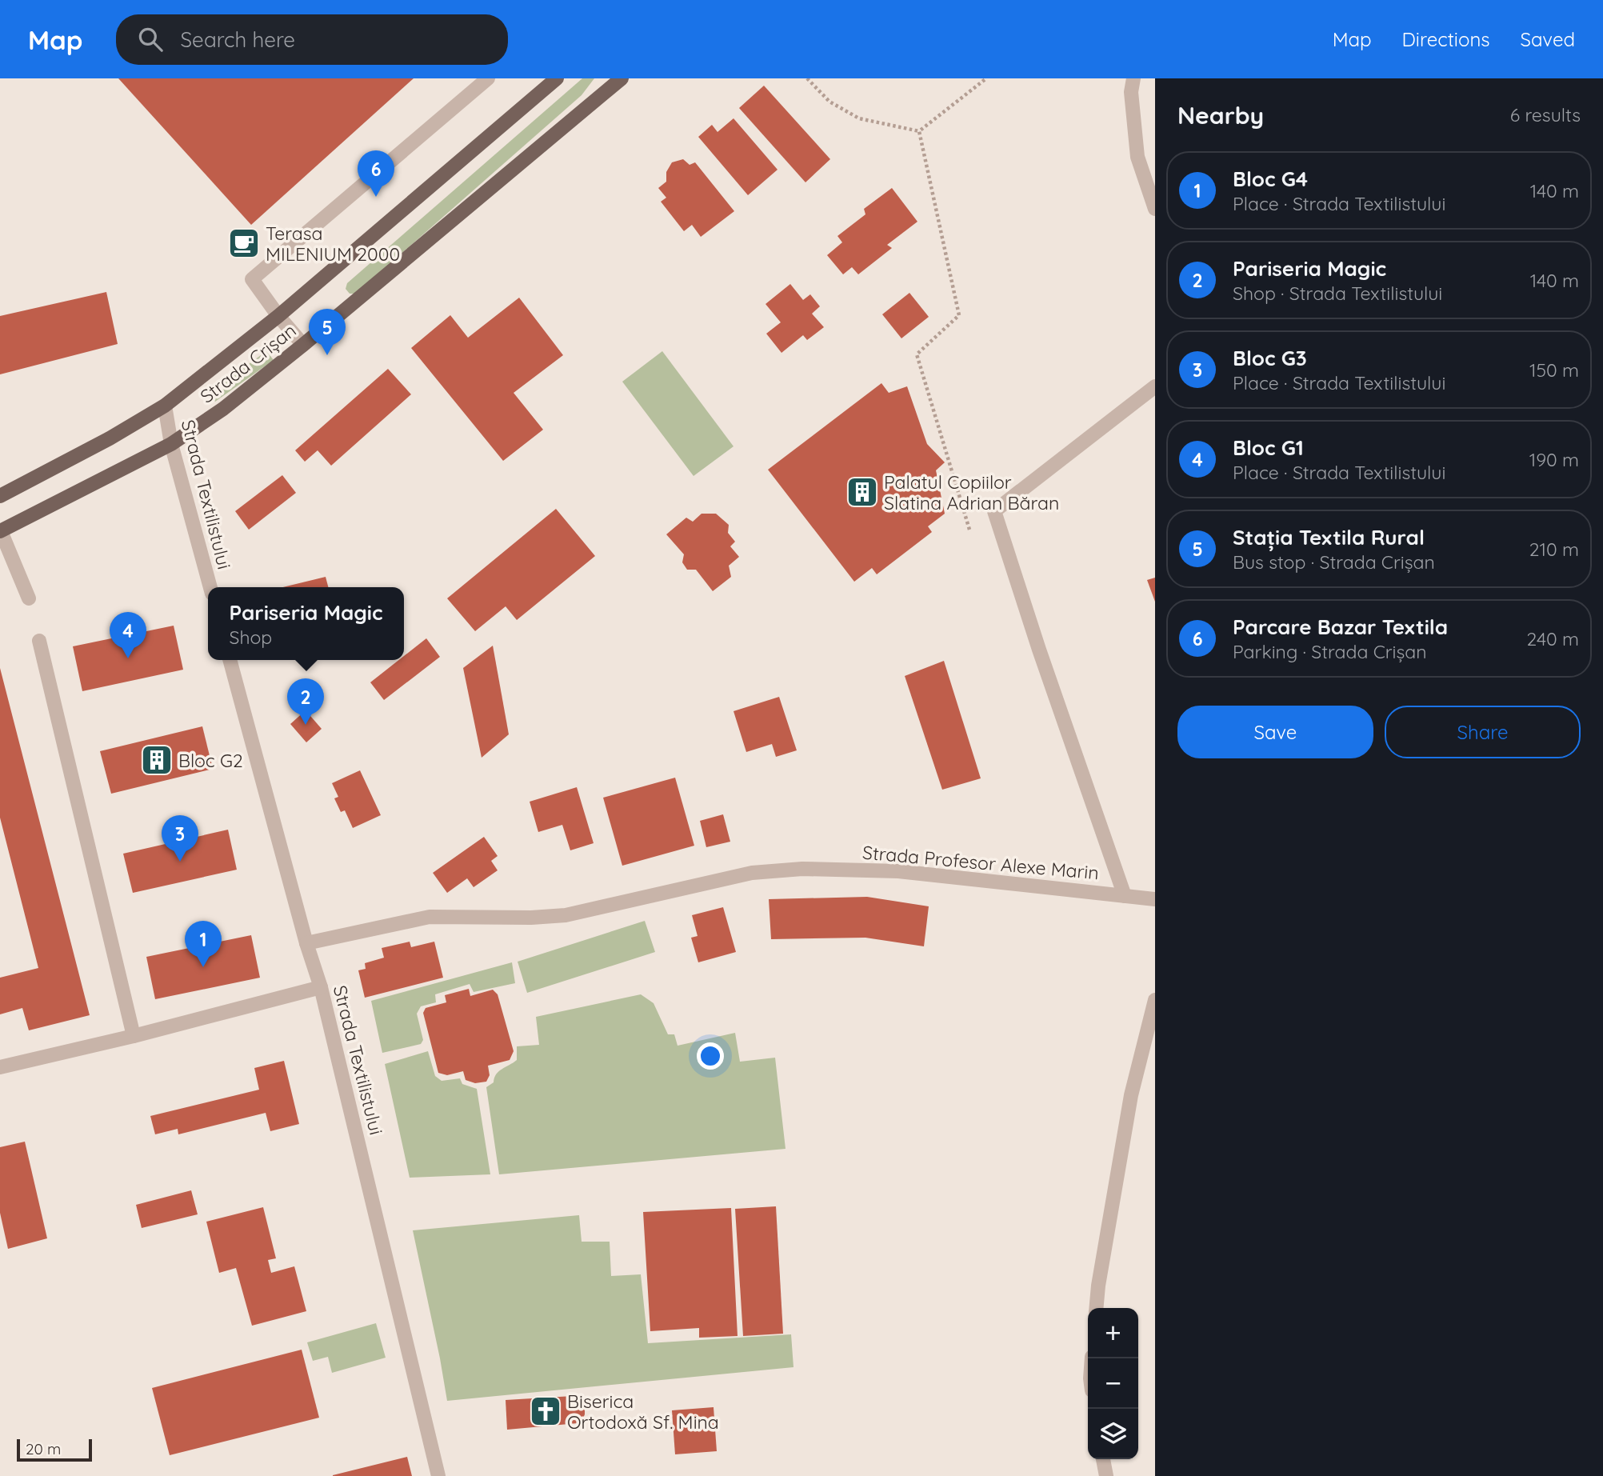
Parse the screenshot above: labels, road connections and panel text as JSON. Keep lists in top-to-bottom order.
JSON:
{
  "streets": {
    "main road": ["Strada Crișan"],
    "street": ["Strada Textilistului", "Strada Profesor Alexe Marin"]
  },
  "crossings": [
    ["Strada Crișan", "Strada Textilistului"],
    ["Strada Textilistului", "Strada Profesor Alexe Marin"]
  ],
  "places": {
    "cafe": ["Terasa MILENIUM 2000"],
    "building": ["Palatul Copiilor Slatina Adrian Băran", "Bloc G2"],
    "church": ["Biserica Ortodoxă Sf. Mina"]
  },
  "scale_bar": "20 m",
  "page": {
    "header": "Map",
    "search": "Search here",
    "nav": ["Map", "Directions", "Saved"],
    "heading": ["Nearby", "6 results"],
    "pins": [
      "6",
      "5",
      "4",
      "2",
      "3",
      "1"
    ],
    "list": [
      {
        "mark": "1",
        "name": "Bloc G4",
        "note": "Place · Strada Textilistului",
        "value": "140 m"
      },
      {
        "mark": "2",
        "name": "Pariseria Magic",
        "note": "Shop · Strada Textilistului",
        "value": "140 m"
      },
      {
        "mark": "3",
        "name": "Bloc G3",
        "note": "Place · Strada Textilistului",
        "value": "150 m"
      },
      {
        "mark": "4",
        "name": "Bloc G1",
        "note": "Place · Strada Textilistului",
        "value": "190 m"
      },
      {
        "mark": "5",
        "name": "Stația Textila Rural",
        "note": "Bus stop · Strada Crișan",
        "value": "210 m"
      },
      {
        "mark": "6",
        "name": "Parcare Bazar Textila",
        "note": "Parking · Strada Crișan",
        "value": "240 m"
      }
    ],
    "popup": ["Pariseria Magic", "Shop"],
    "buttons": ["Save", "Share"],
    "map_buttons": ["+", "−"],
    "scale": "20 m"
  }
}
